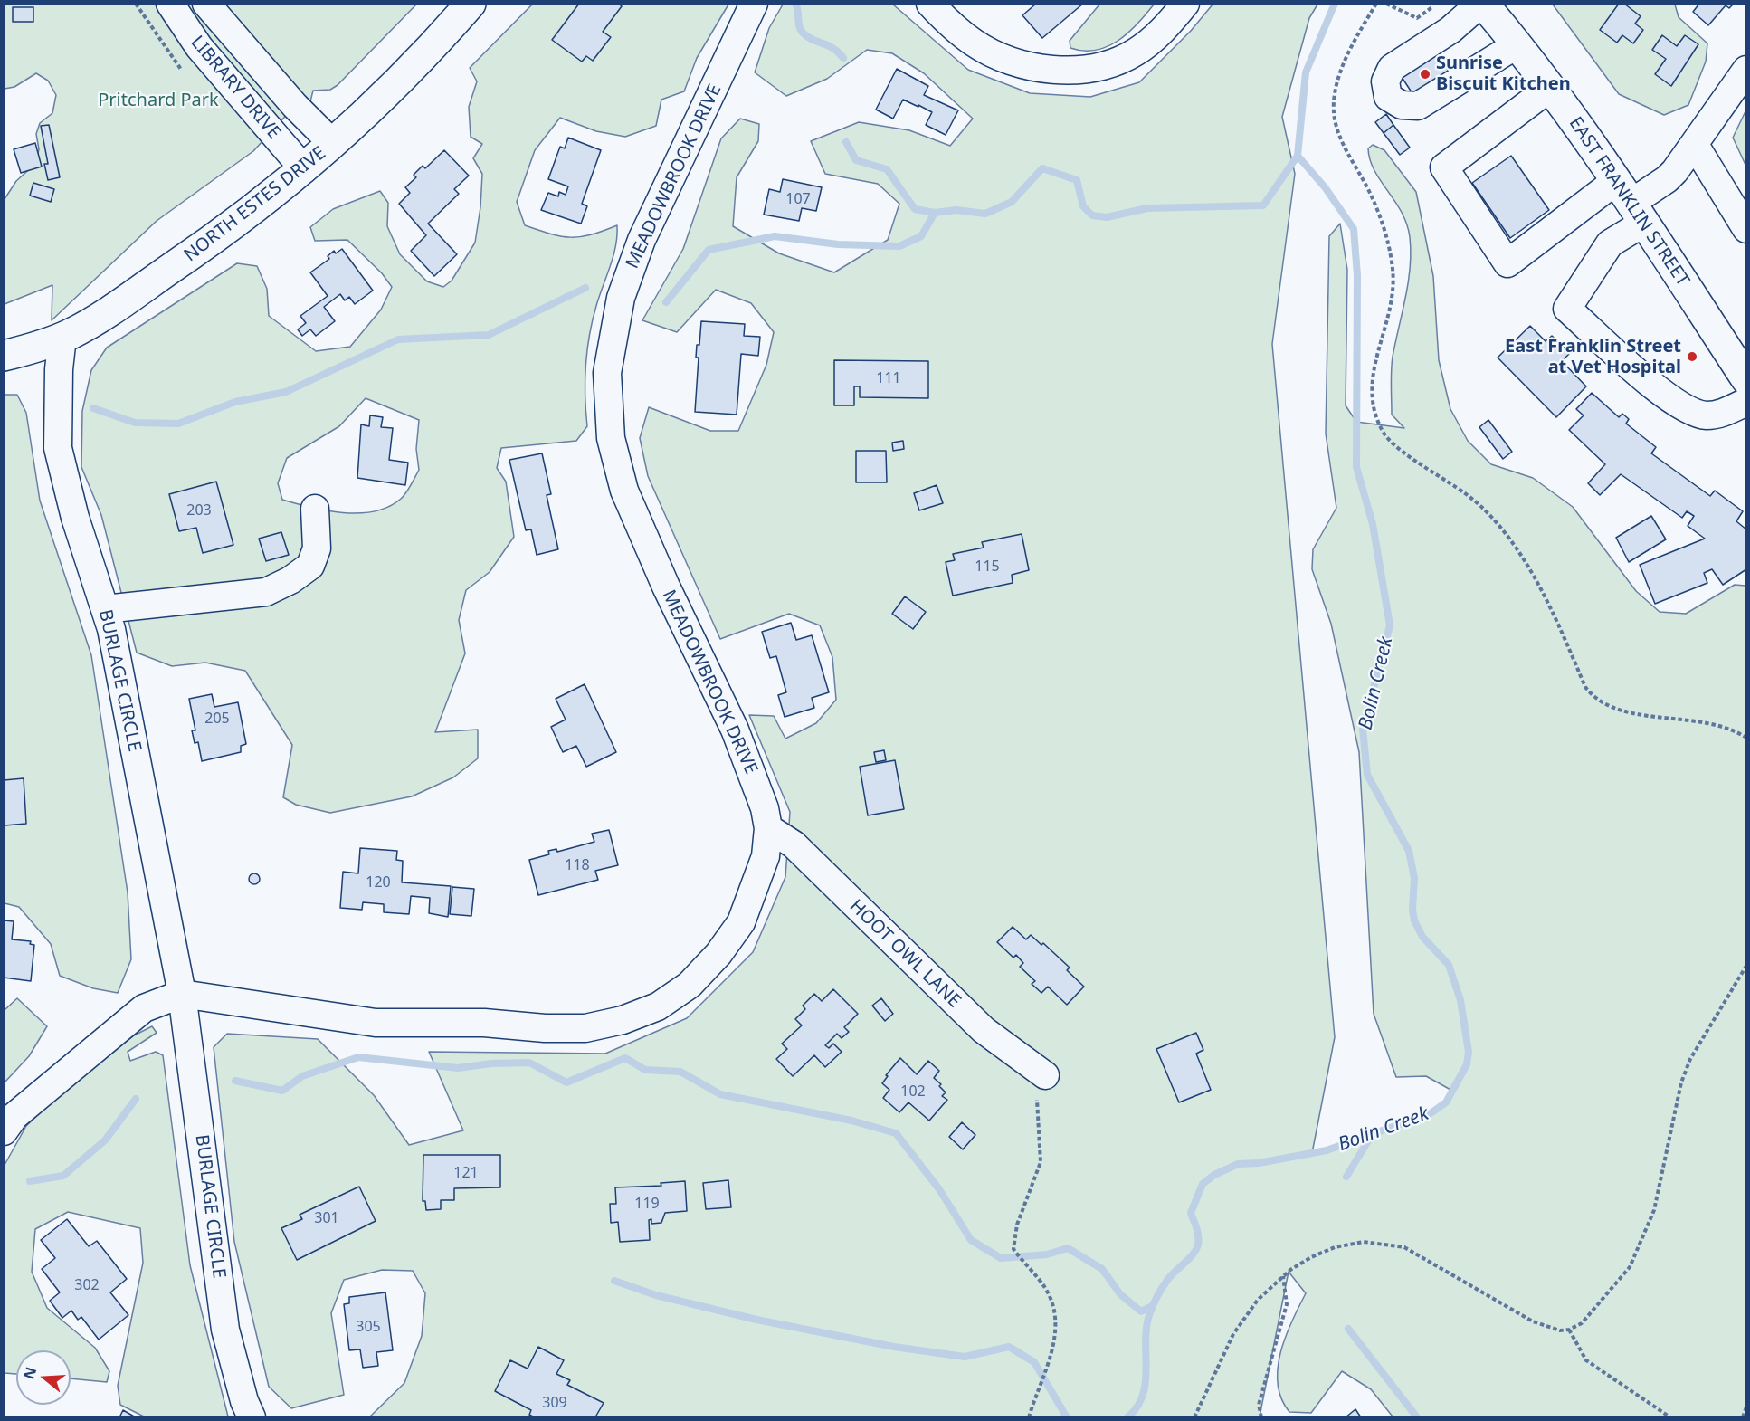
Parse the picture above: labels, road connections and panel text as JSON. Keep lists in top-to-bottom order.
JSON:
{
  "streets": {
    "main road": ["EAST FRANKLIN STREET", "NORTH ESTES DRIVE"],
    "street": [
      "LIBRARY DRIVE",
      "MEADOWBROOK DRIVE",
      "BURLAGE CIRCLE",
      "HOOT OWL LANE"
    ]
  },
  "crossings": [
    ["LIBRARY DRIVE", "NORTH ESTES DRIVE"],
    ["MEADOWBROOK DRIVE", "BURLAGE CIRCLE"],
    ["MEADOWBROOK DRIVE", "HOOT OWL LANE"],
    ["NORTH ESTES DRIVE", "BURLAGE CIRCLE"]
  ],
  "water": ["Bolin Creek"],
  "parks": ["Pritchard Park"],
  "places": ["Sunrise Biscuit Kitchen", "East Franklin Street at Vet Hospital"],
  "house_numbers": [
    "107",
    "111",
    "203",
    "115",
    "205",
    "118",
    "120",
    "102",
    "121",
    "119",
    "301",
    "302",
    "305",
    "309"
  ],
  "north": "left"
}
